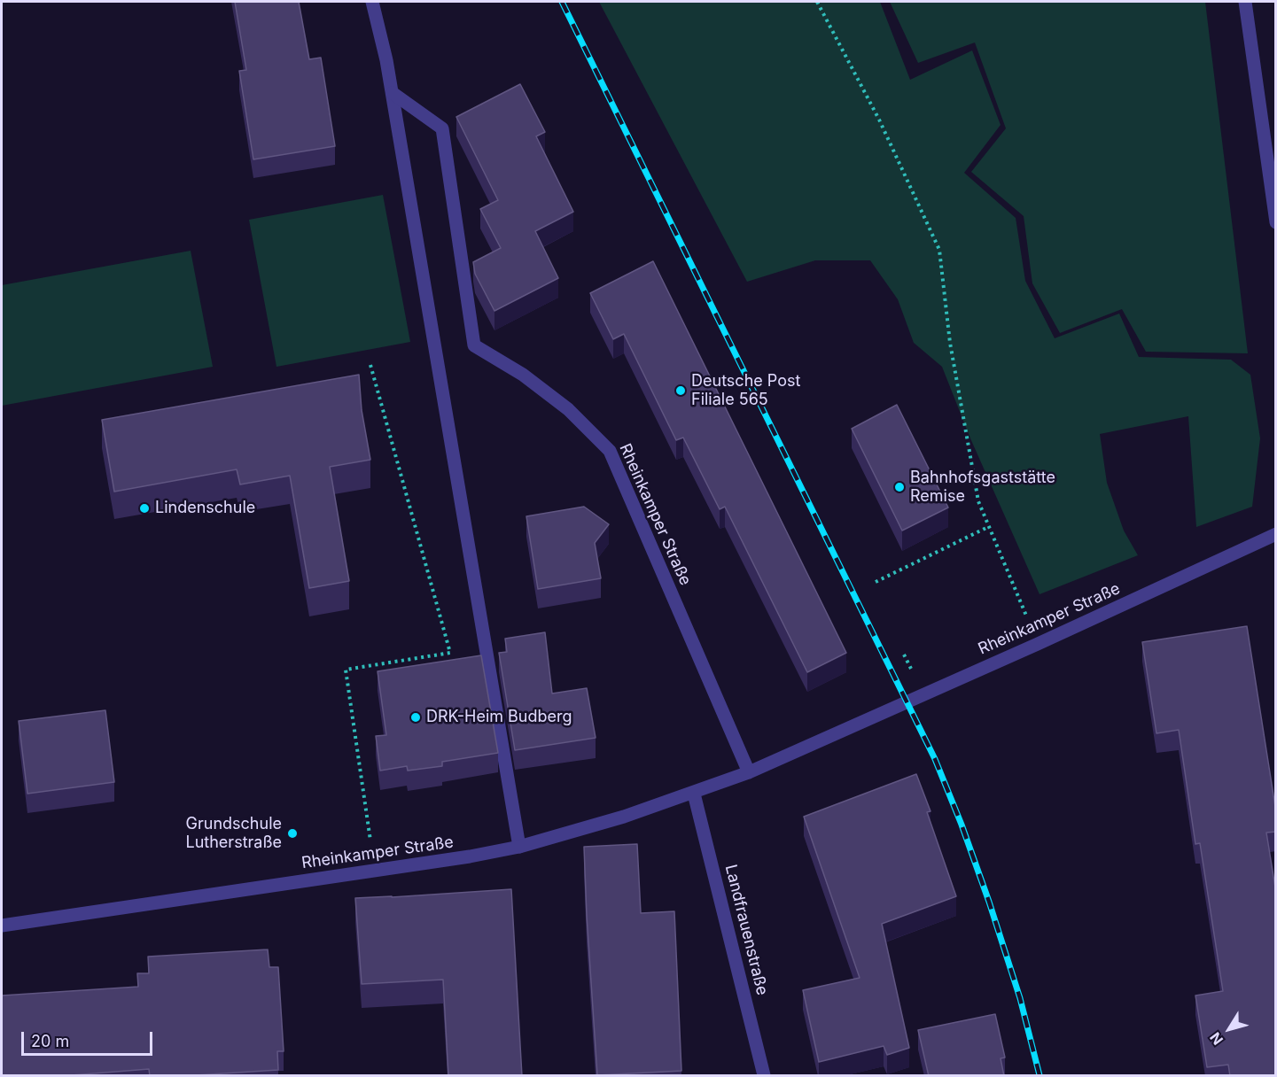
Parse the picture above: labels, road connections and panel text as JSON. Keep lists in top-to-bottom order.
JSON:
{
  "streets": {
    "street": ["Rheinkamper Straße", "Landfrauenstraße"]
  },
  "crossings": [
    ["Rheinkamper Straße", "Landfrauenstraße"]
  ],
  "places": [
    "Deutsche Post Filiale 565",
    "Bahnhofsgaststätte Remise",
    "Lindenschule",
    "DRK-Heim Budberg",
    "Grundschule Lutherstraße"
  ],
  "scale_bar": "20 m",
  "north": "bottom left"
}
